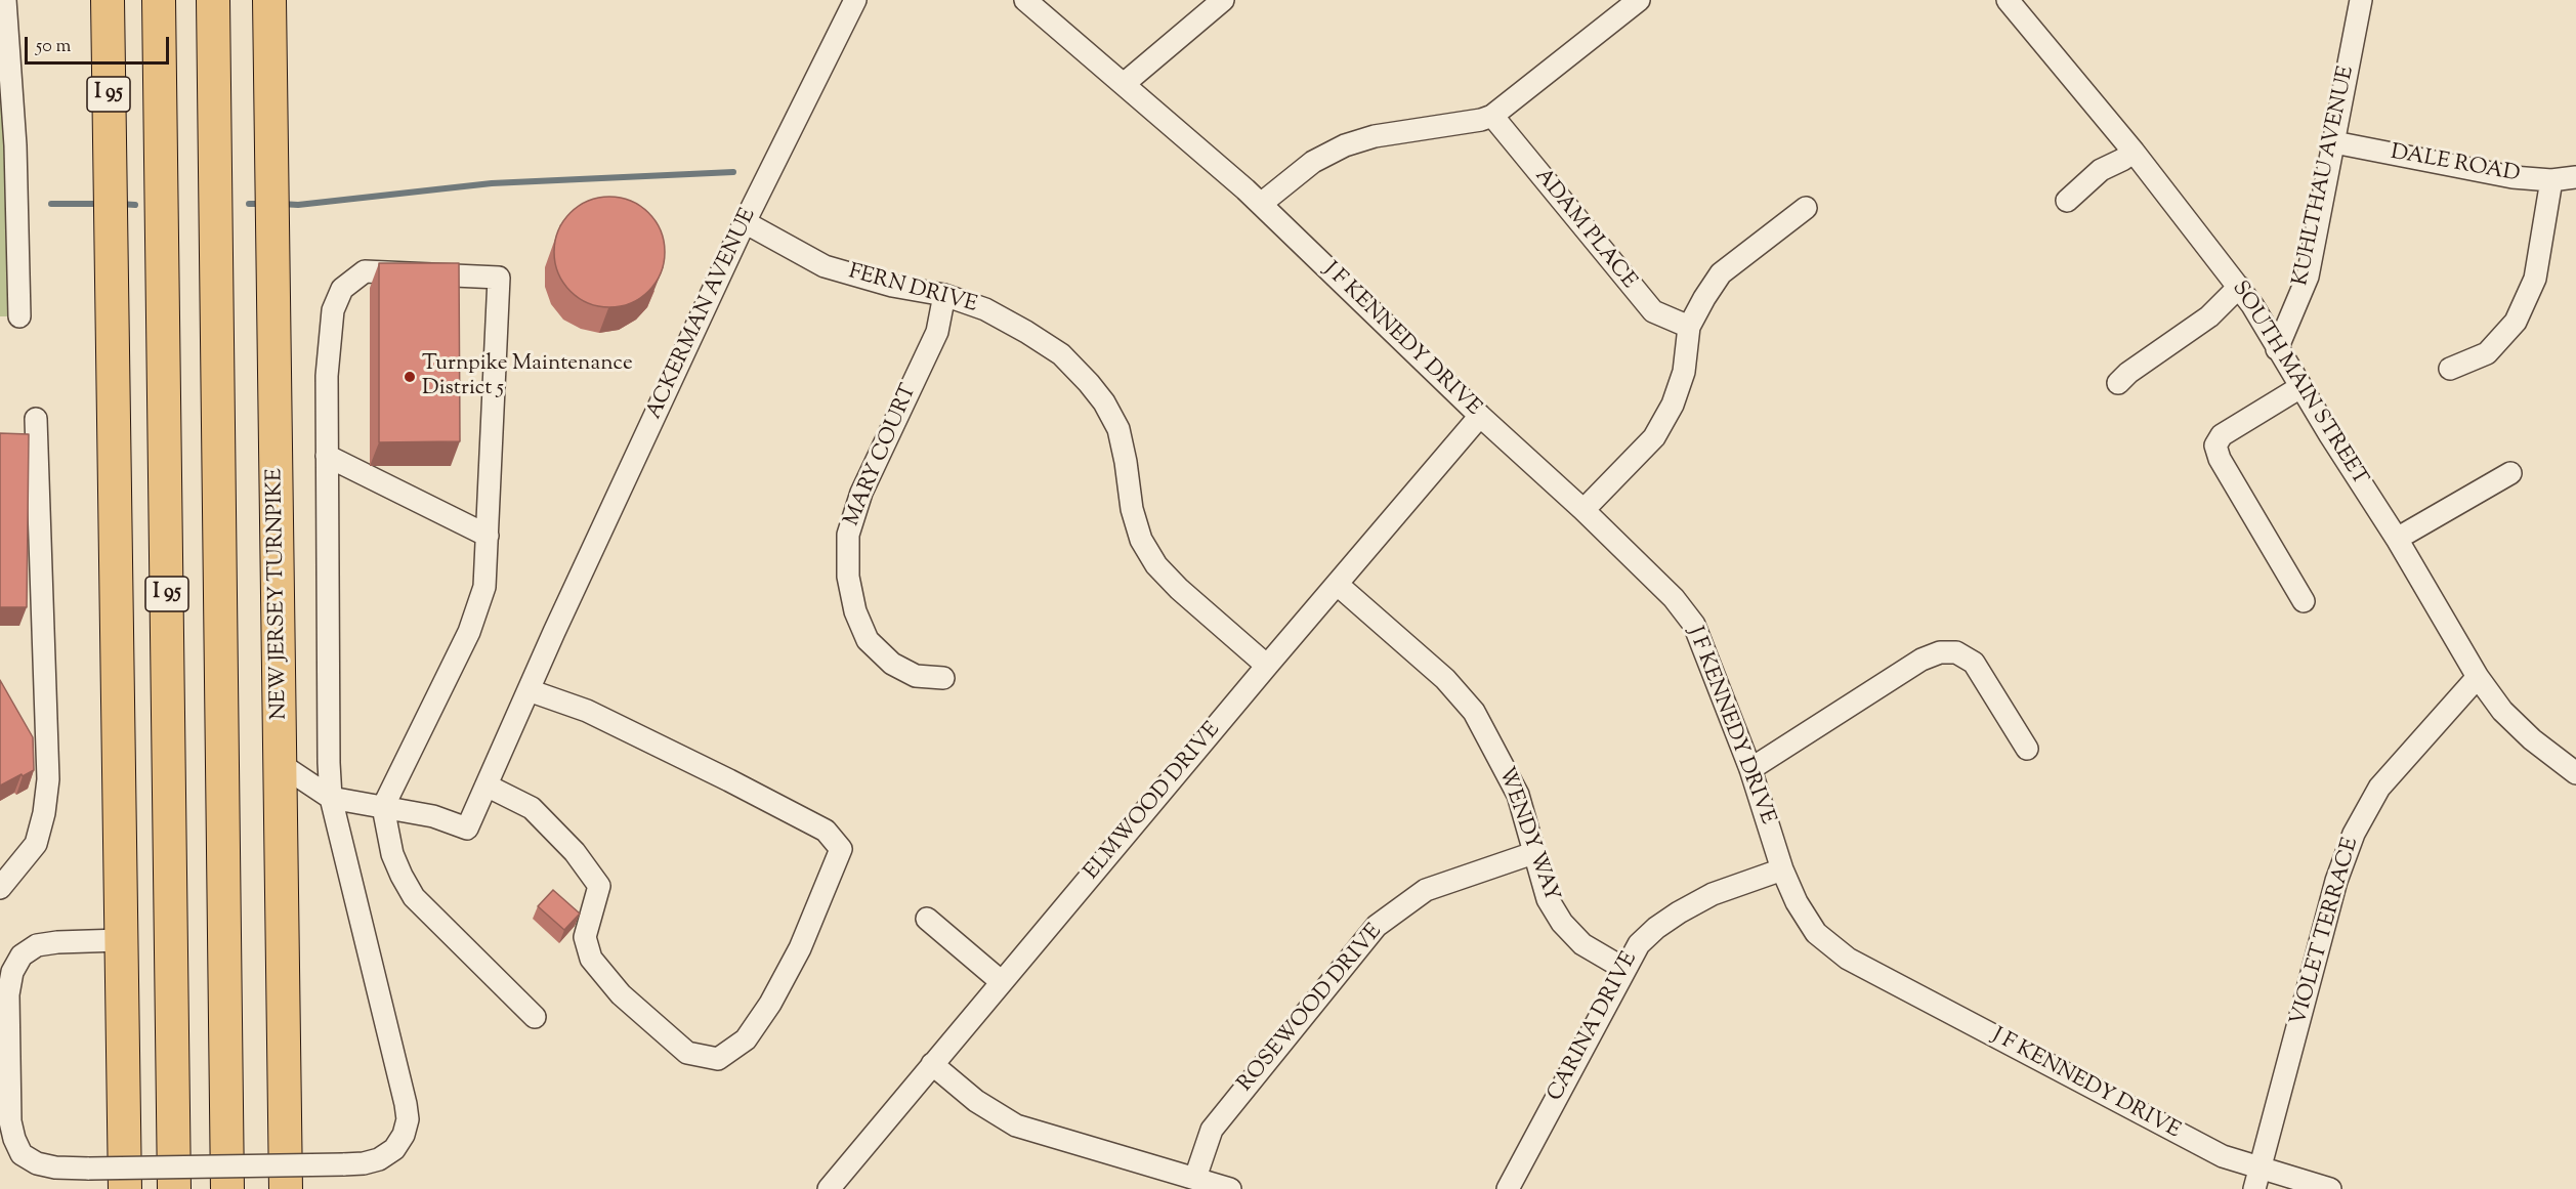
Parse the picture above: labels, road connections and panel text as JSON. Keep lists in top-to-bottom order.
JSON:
{
  "streets": {
    "highway": ["I 95", "NEW JERSEY TURNPIKE"],
    "street": [
      "DALE ROAD",
      "KUHLTHAU AVENUE",
      "ADAM PLACE",
      "FERN DRIVE",
      "ACKERMAN AVENUE",
      "J F KENNEDY DRIVE",
      "SOUTH MAIN STREET",
      "MARY COURT",
      "ELMWOOD DRIVE",
      "WENDY WAY",
      "VIOLET TERRACE",
      "ROSEWOOD DRIVE",
      "CARINA DRIVE"
    ]
  },
  "crossings": [
    ["DALE ROAD", "KUHLTHAU AVENUE"],
    ["KUHLTHAU AVENUE", "SOUTH MAIN STREET"],
    ["FERN DRIVE", "ACKERMAN AVENUE"],
    ["FERN DRIVE", "MARY COURT"],
    ["FERN DRIVE", "ELMWOOD DRIVE"],
    ["J F KENNEDY DRIVE", "ELMWOOD DRIVE"],
    ["J F KENNEDY DRIVE", "VIOLET TERRACE"],
    ["J F KENNEDY DRIVE", "CARINA DRIVE"],
    ["SOUTH MAIN STREET", "VIOLET TERRACE"],
    ["ELMWOOD DRIVE", "WENDY WAY"],
    ["WENDY WAY", "ROSEWOOD DRIVE"],
    ["WENDY WAY", "CARINA DRIVE"]
  ],
  "places": ["Turnpike Maintenance District 5"],
  "scale_bar": "50 m"
}
